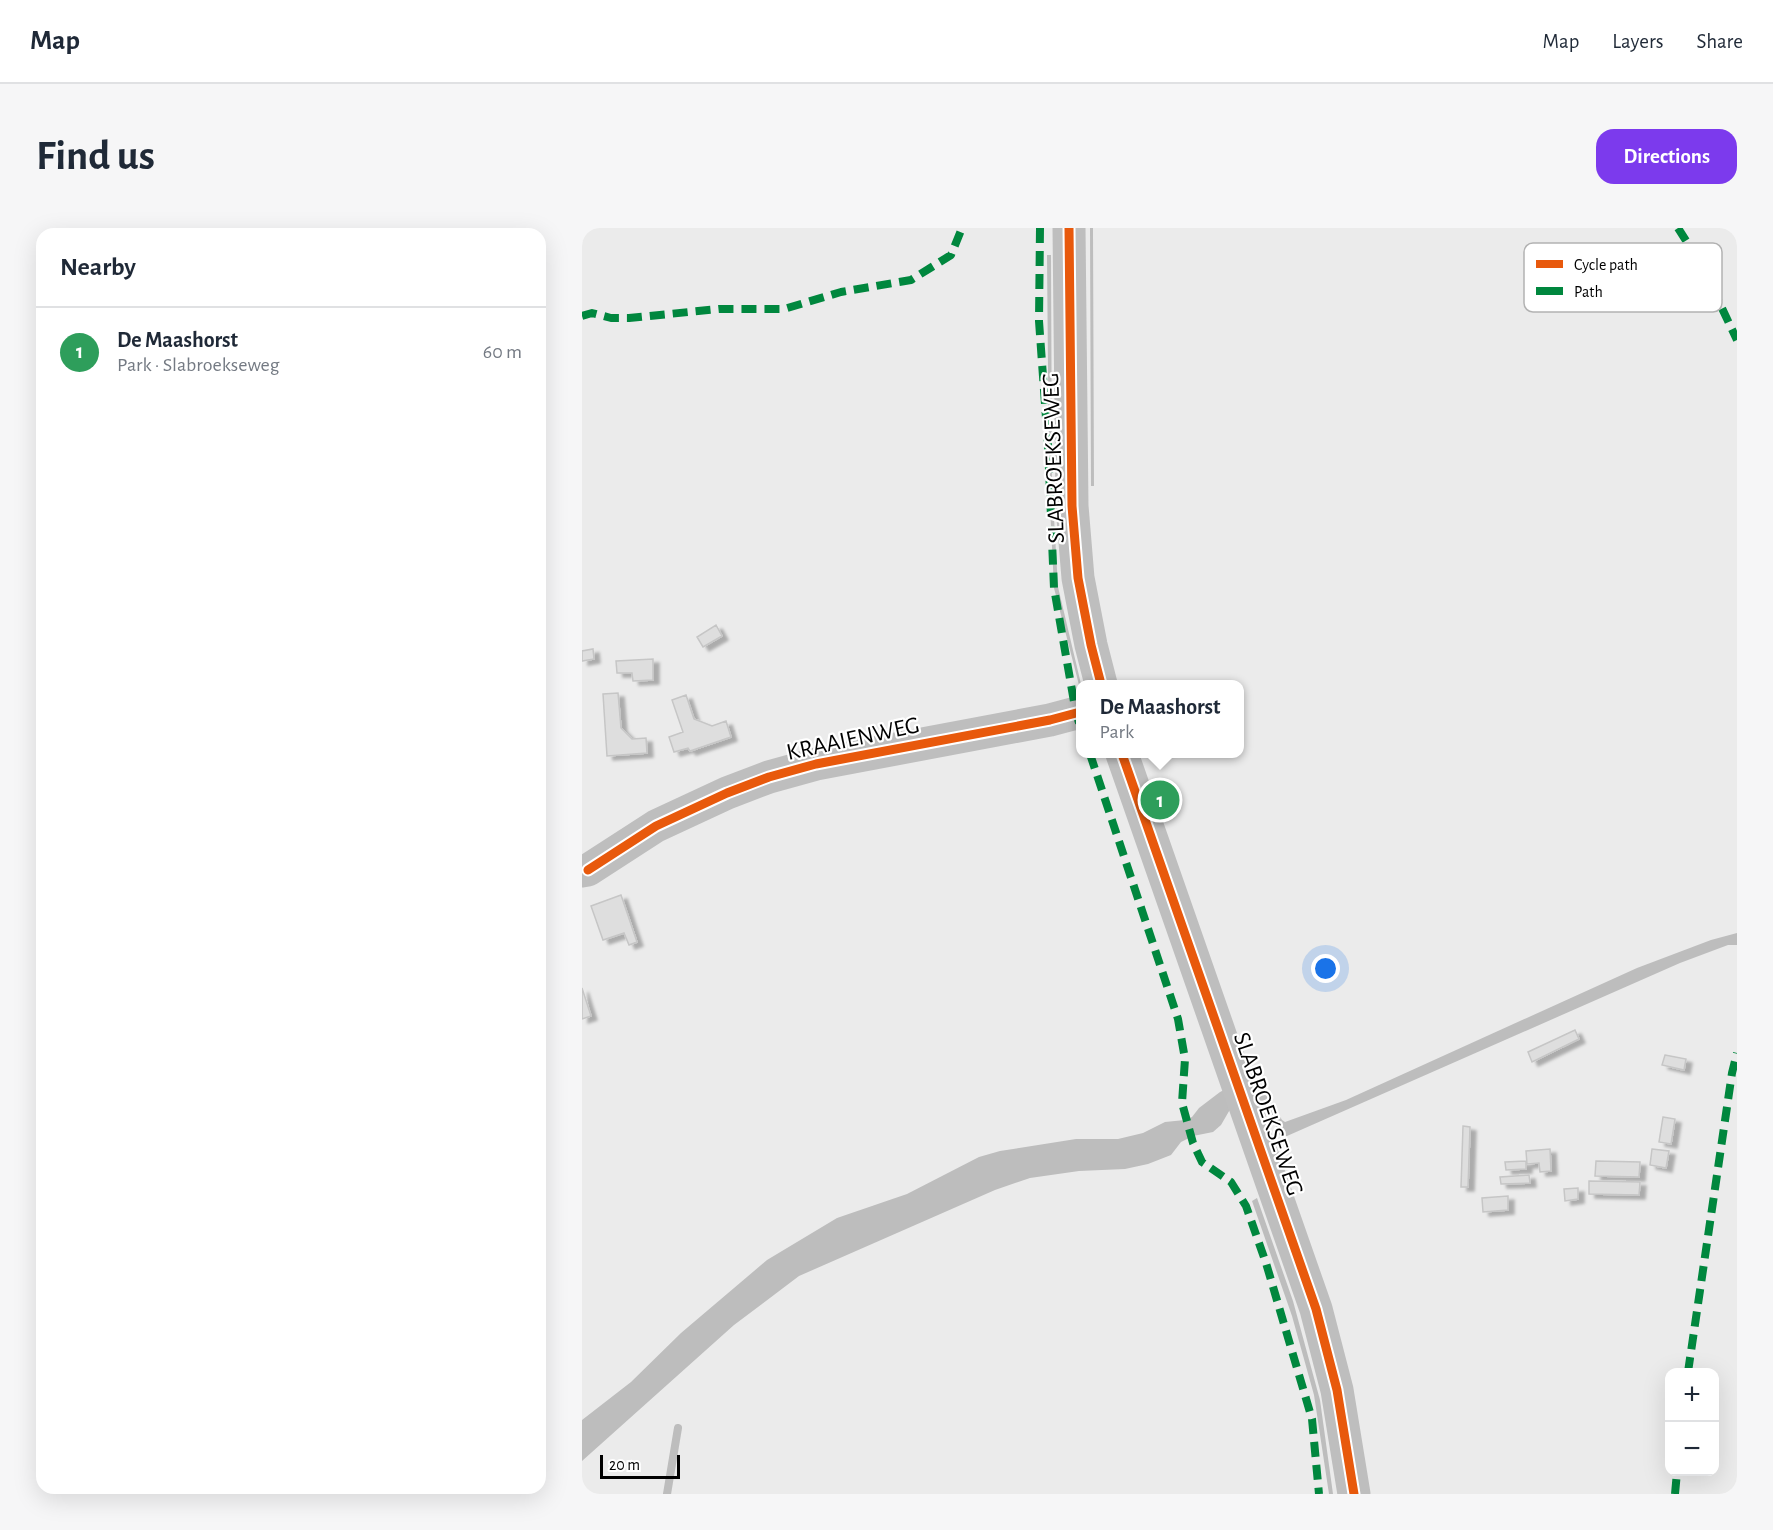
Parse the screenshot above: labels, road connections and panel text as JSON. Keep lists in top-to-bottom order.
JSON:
{
  "streets": {
    "street": ["SLABROEKSEWEG", "KRAAIENWEG"]
  },
  "legend": ["Cycle path", "Path"],
  "scale_bar": "20 m",
  "page": {
    "header": "Map",
    "nav": ["Map", "Layers", "Share"],
    "buttons": "Directions",
    "title": "Find us",
    "heading": "Nearby",
    "list": [
      {
        "mark": "1",
        "name": "De Maashorst",
        "note": "Park · Slabroekseweg",
        "value": "60 m"
      }
    ],
    "popup": ["De Maashorst", "Park"],
    "pins": "1",
    "map_buttons": ["+", "−"],
    "scale": "20 m"
  }
}
